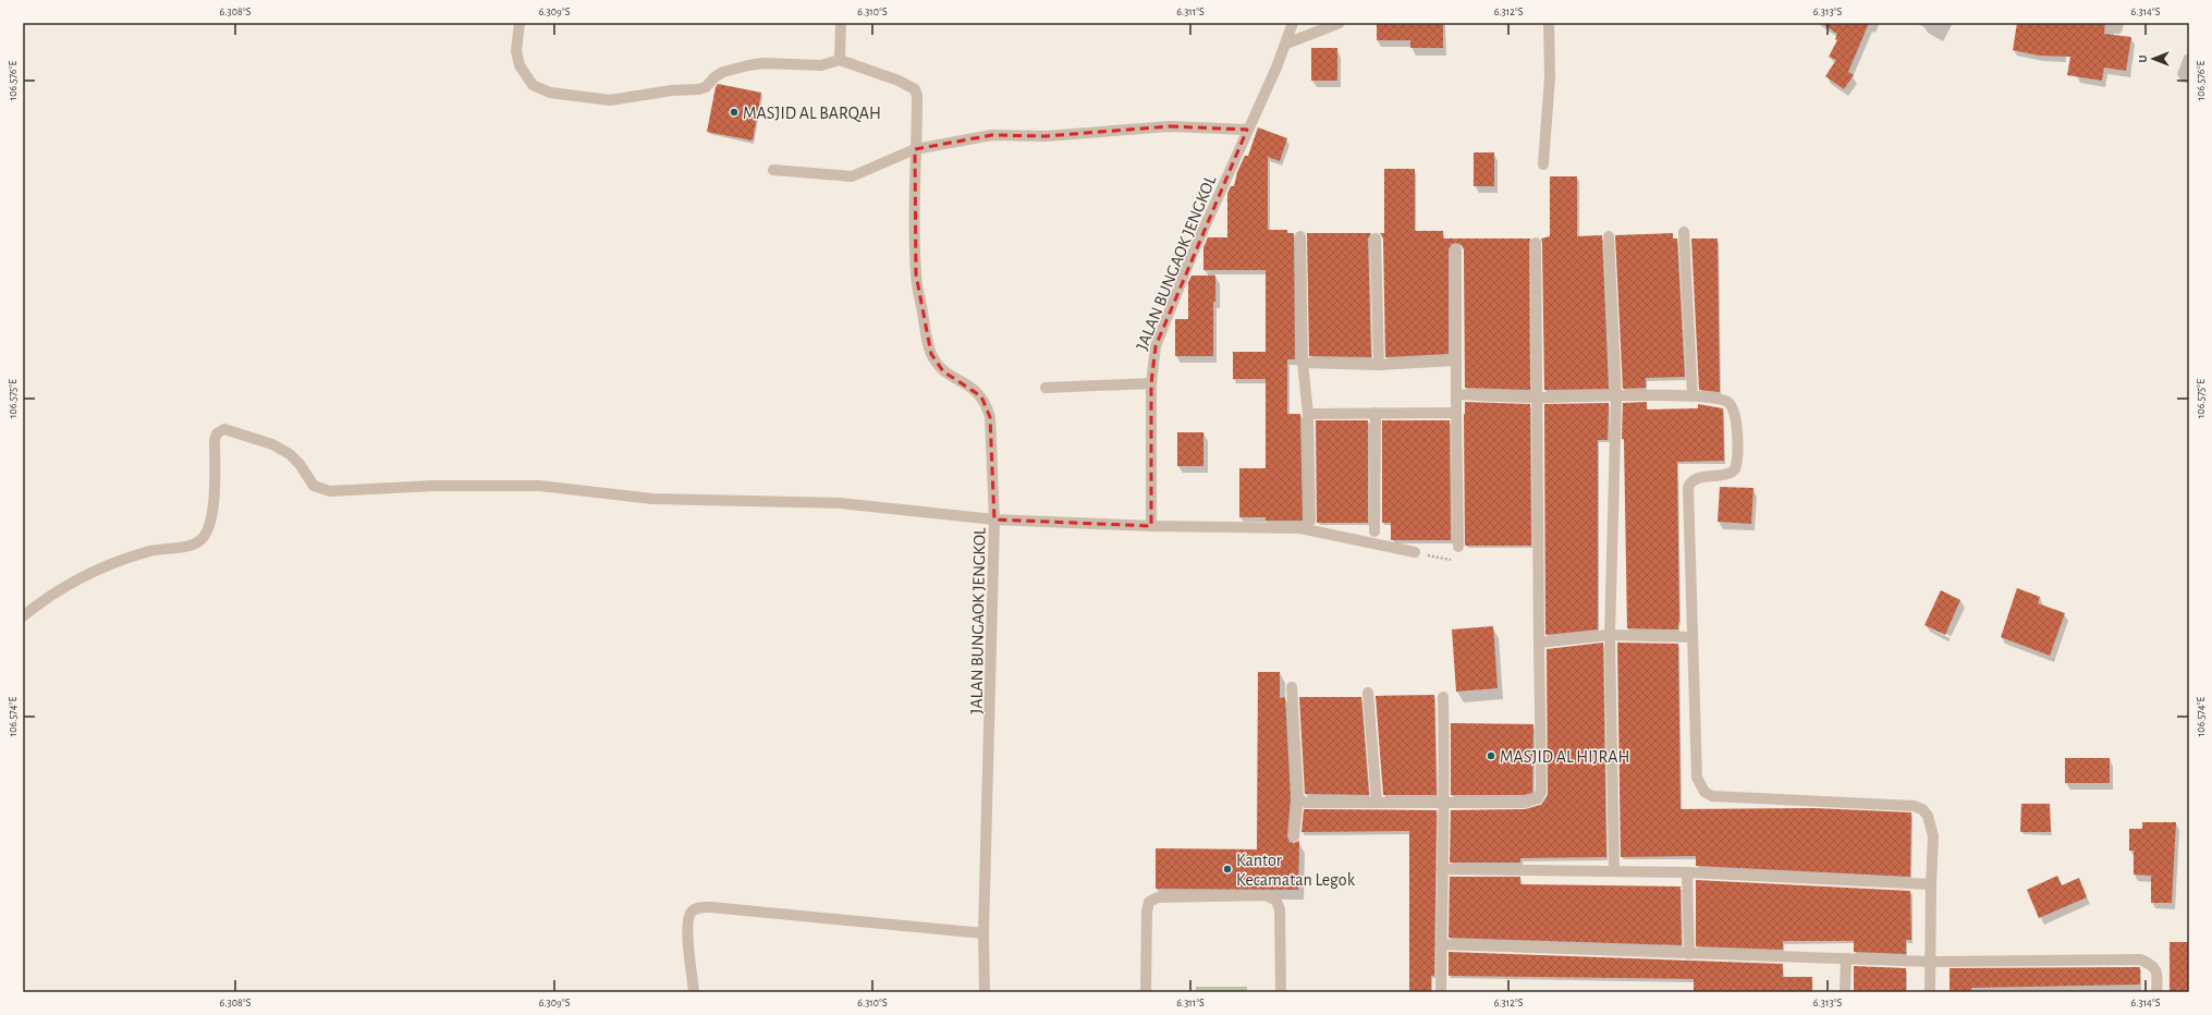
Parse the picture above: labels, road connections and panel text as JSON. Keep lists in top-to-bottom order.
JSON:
{
  "streets": {
    "street": ["JALAN BUNGAOK JENGKOL"]
  },
  "places": ["MASJID AL BARQAH", "MASJID AL HIJRAH", "Kantor Kecamatan Legok"],
  "north": "left",
  "coordinates": [
    "6.308°S",
    "6.309°S",
    "6.310°S",
    "6.311°S",
    "6.312°S",
    "6.313°S",
    "6.314°S",
    "106.576°E",
    "106.575°E",
    "106.574°E"
  ]
}
